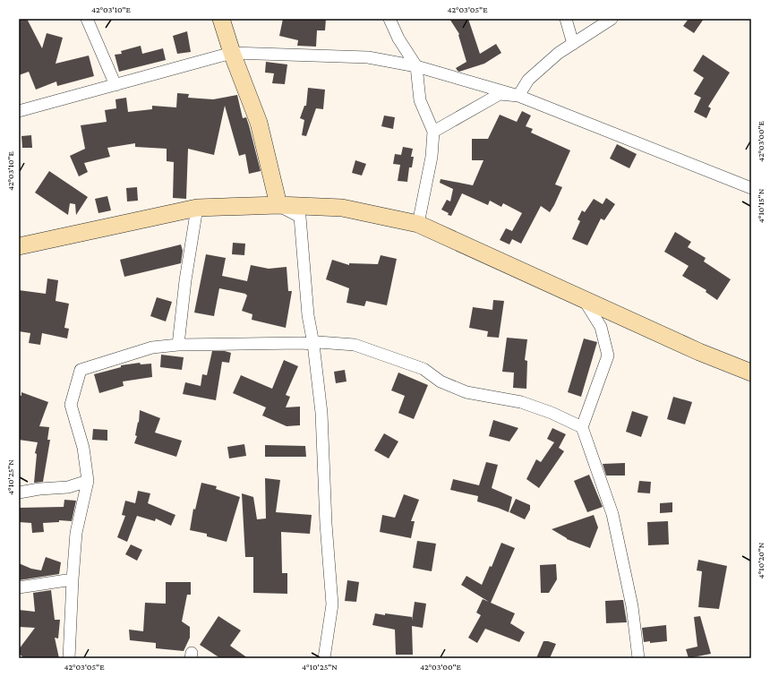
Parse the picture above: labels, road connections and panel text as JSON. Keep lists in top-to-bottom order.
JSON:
{
  "coordinates": [
    "42°03'10\"E",
    "42°03'05\"E",
    "42°03'00\"E",
    "4°10'15\"N",
    "4°10'25\"N",
    "4°10'20\"N"
  ]
}
